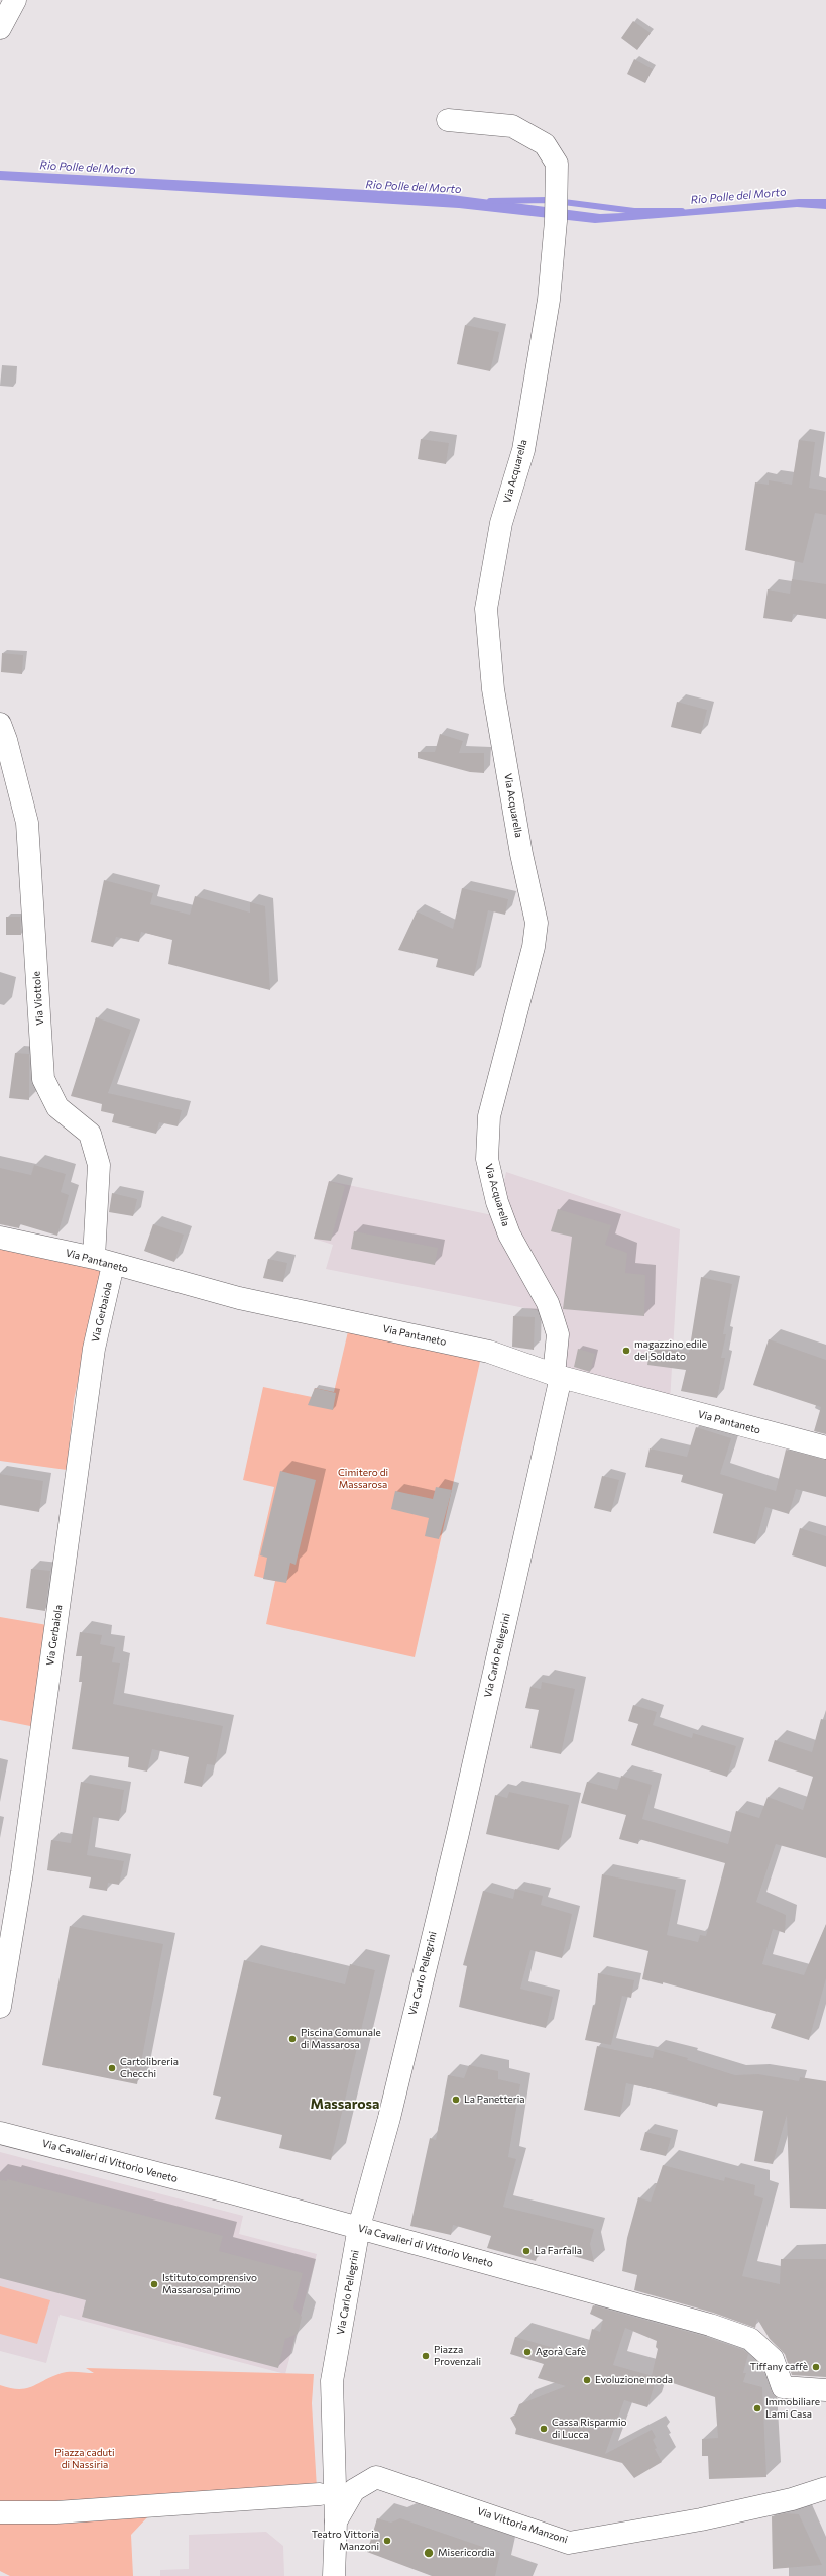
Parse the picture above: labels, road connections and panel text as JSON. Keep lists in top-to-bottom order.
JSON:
{
  "streets": {
    "street": [
      "Via Acquarella",
      "Via Viottole",
      "Via Pantaneto",
      "Via Gerbaiola",
      "Via Carlo Pellegrini",
      "Via Cavalieri di Vittorio Veneto",
      "Via Vittoria Manzoni"
    ]
  },
  "crossings": [
    ["Via Acquarella", "Via Pantaneto"],
    ["Via Acquarella", "Via Carlo Pellegrini"],
    ["Via Viottole", "Via Pantaneto"],
    ["Via Viottole", "Via Gerbaiola"],
    ["Via Pantaneto", "Via Gerbaiola"],
    ["Via Pantaneto", "Via Carlo Pellegrini"],
    ["Via Carlo Pellegrini", "Via Cavalieri di Vittorio Veneto"],
    ["Via Carlo Pellegrini", "Via Vittoria Manzoni"]
  ],
  "districts": ["Massarosa"],
  "water": ["Rio Polle del Morto"],
  "parks": ["Cimitero di Massarosa", "Piazza caduti di Nassiria"],
  "places": [
    "magazzino edile del Soldato",
    "Piscina Comunale di Massarosa",
    "Cartolibreria Checchi",
    "La Panetteria",
    "La Farfalla",
    "Istituto comprensivo Massarosa primo",
    "Agorà Cafè",
    "Piazza Provenzali",
    "Tiffany caffè",
    "Evoluzione moda",
    "Immobiliare Lami Casa",
    "Cassa Risparmio di Lucca",
    "Teatro Vittoria Manzoni",
    "Misericordia"
  ]
}
